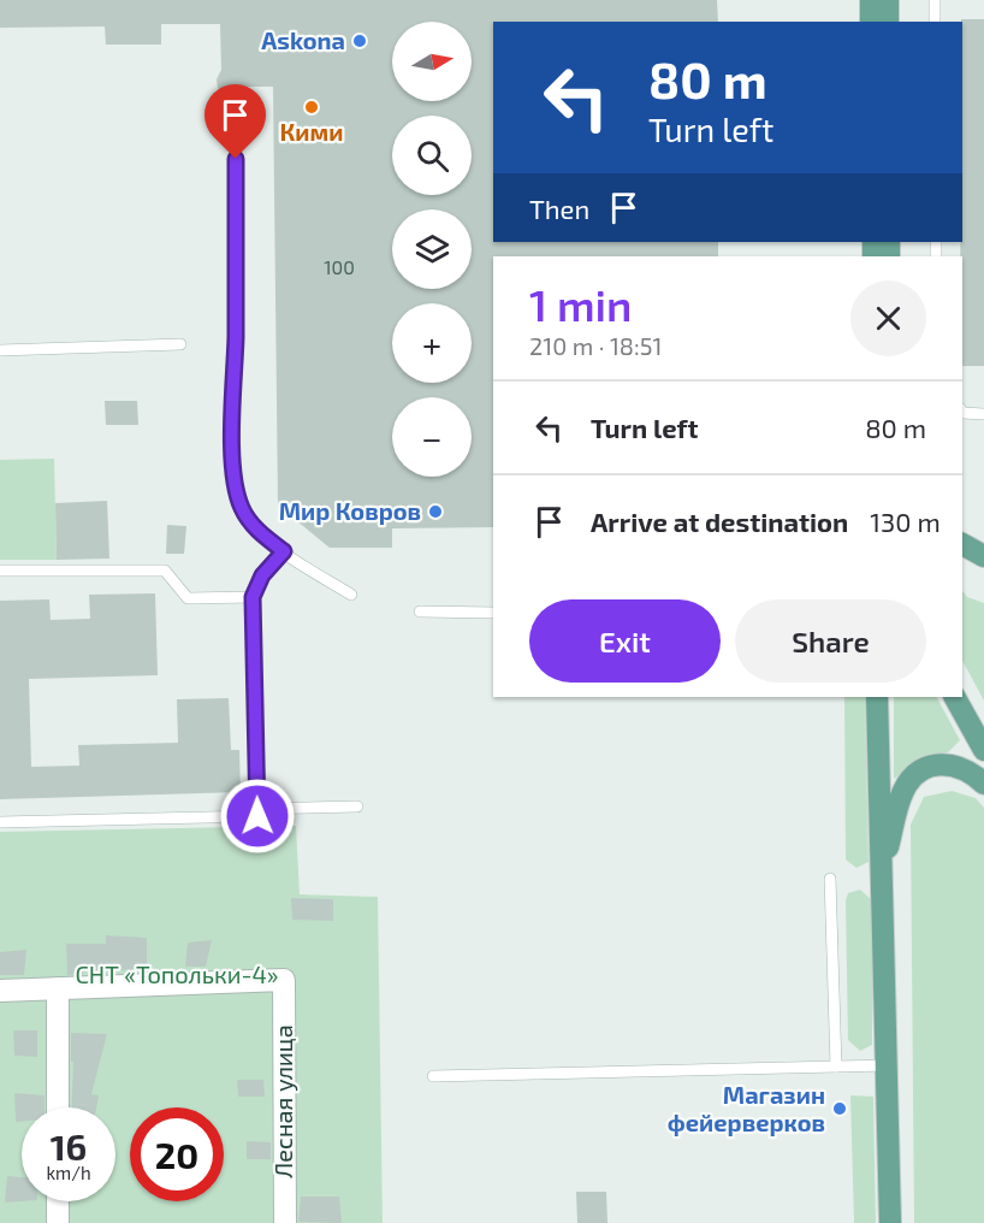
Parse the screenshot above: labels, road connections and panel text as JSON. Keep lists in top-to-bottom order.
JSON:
{
  "streets": {
    "street": ["Лесная улица"]
  },
  "parks": ["СНТ «Топольки-4»"],
  "places": [
    "Askona",
    "Кими",
    "Мир Ковров",
    "Магазин фейерверков"
  ],
  "house_numbers": ["100"],
  "north": "right",
  "page": {
    "map_buttons": ["+", "−"],
    "turn": ["80 m", "Turn left"],
    "then": "Then",
    "heading": ["1 min", "210 m · 18:51"],
    "list": [
      {
        "name": "Turn left",
        "value": "80 m"
      },
      {
        "name": "Arrive at destination",
        "value": "130 m"
      }
    ],
    "buttons": ["Exit", "Share"],
    "speed": "16 km/h",
    "limit": "20"
  }
}
